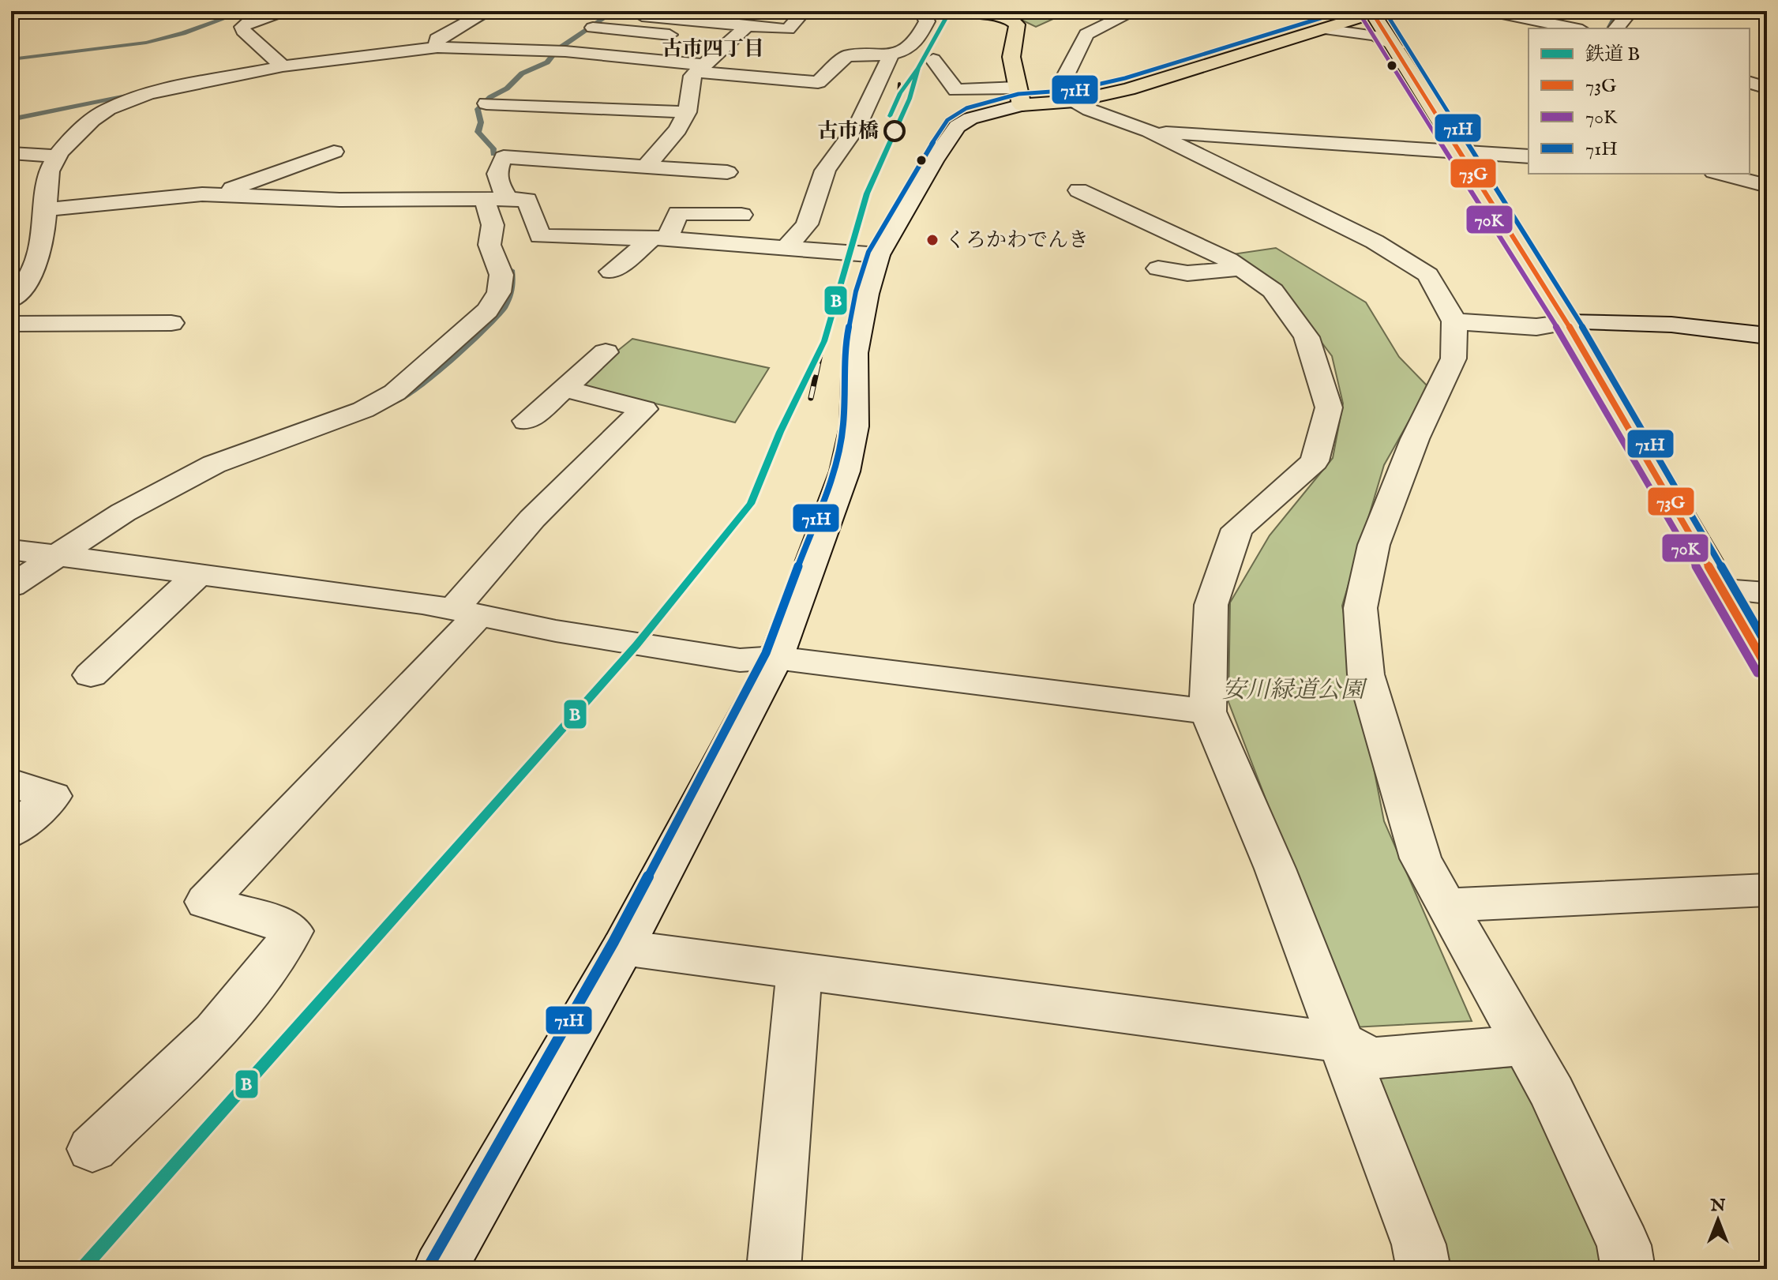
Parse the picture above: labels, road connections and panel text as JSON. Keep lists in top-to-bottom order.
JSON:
{
  "districts": ["古市四丁目"],
  "parks": ["安川緑道公園"],
  "places": ["古市橋", "くろかわでんき"],
  "lines": [
    "rail line B",
    "transit line 73G",
    "transit line 71H",
    "transit line 70K"
  ],
  "legend": [
    "鉄道 B",
    "73G",
    "70K",
    "71H"
  ],
  "north": "top"
}
